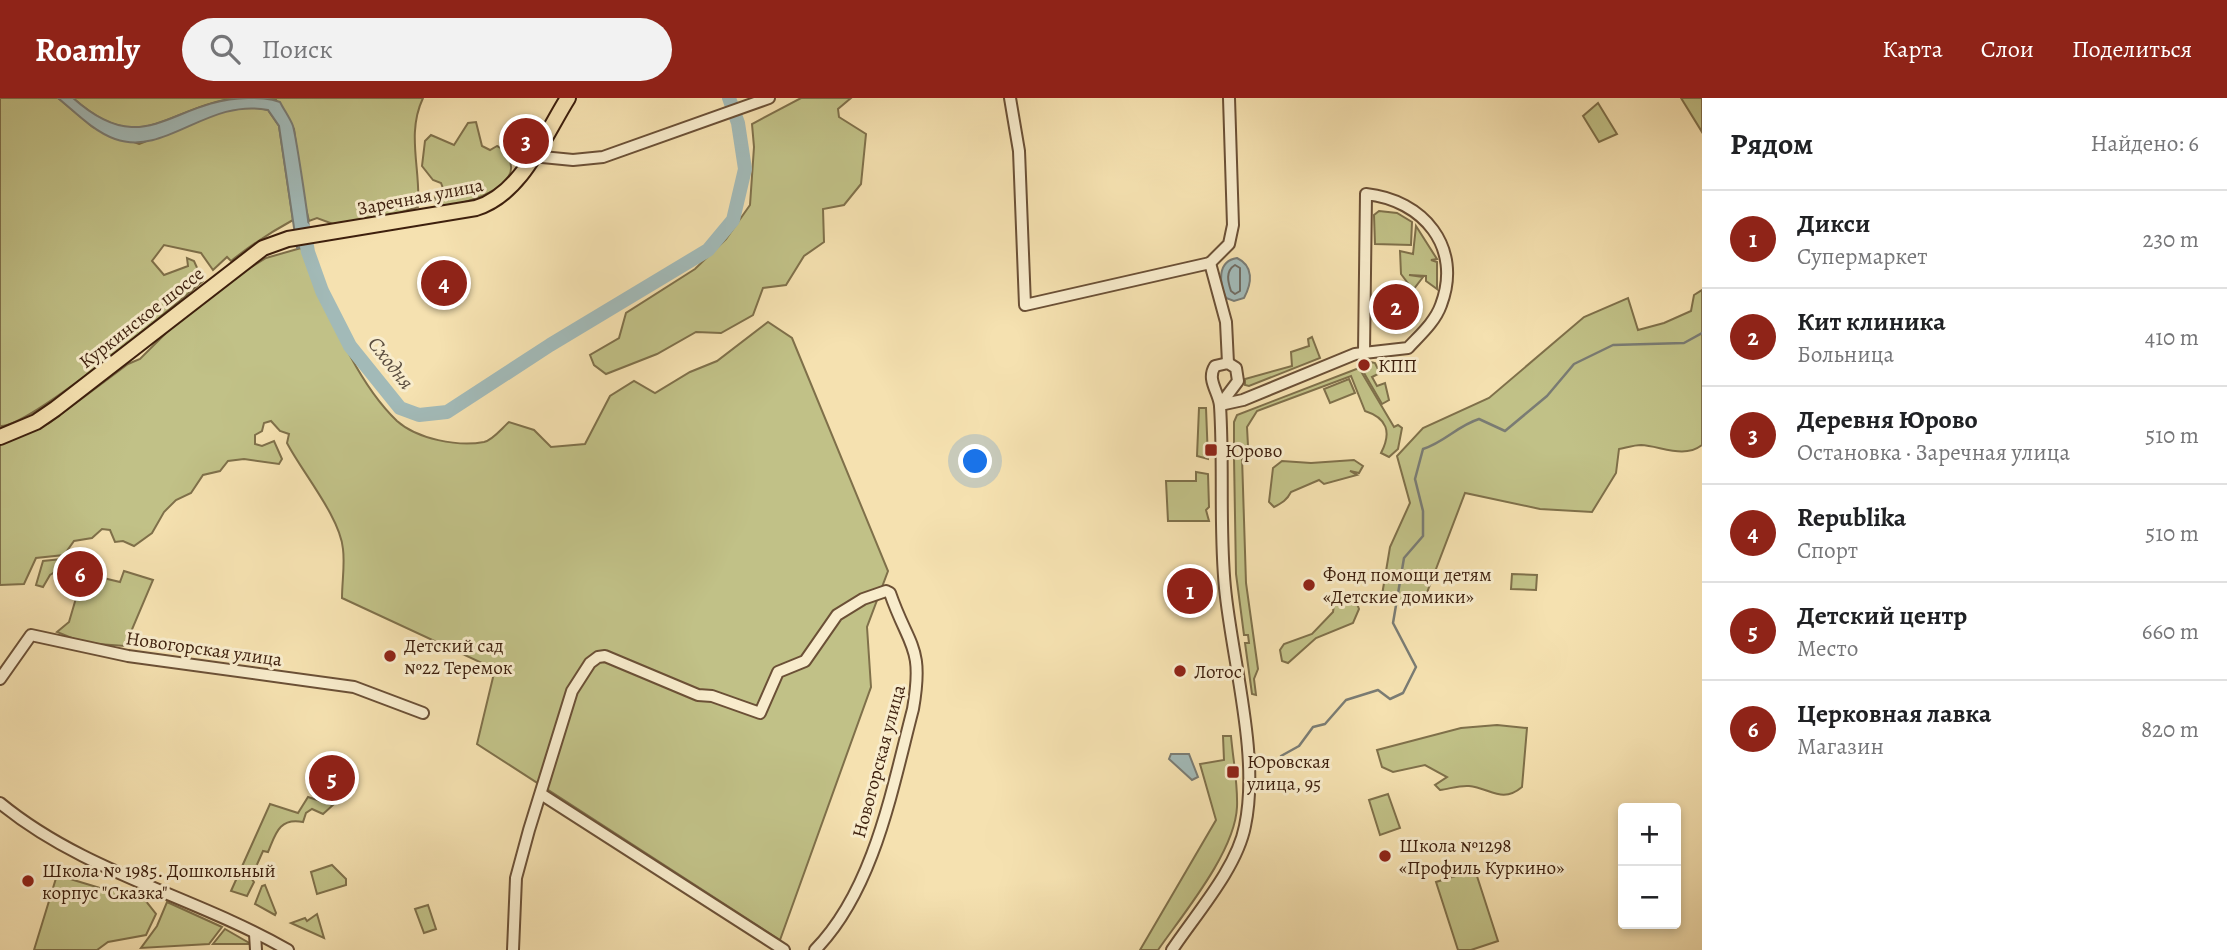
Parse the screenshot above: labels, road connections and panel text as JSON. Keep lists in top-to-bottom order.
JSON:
{
  "streets": {
    "main road": ["Заречная улица", "Куркинское шоссе"],
    "street": ["Новогорская улица"]
  },
  "crossings": [
    ["Заречная улица", "Куркинское шоссе"]
  ],
  "water": ["Сходня"],
  "places": {
    "other": [
      "КПП",
      "Фонд помощи детям «Детские домики»",
      "Детский сад №22 Теремок",
      "Лотос",
      "Школа №1298 «Профиль Куркино»",
      "Школа № 1985. Дошкольный корпус \"Сказка\""
    ],
    "transit": ["Юрово", "Юровская улица, 95"]
  },
  "page": {
    "header": "Roamly",
    "search": "Поиск",
    "nav": ["Карта", "Слои", "Поделиться"],
    "heading": ["Рядом", "Найдено: 6"],
    "pins": [
      "3",
      "4",
      "2",
      "6",
      "1",
      "5"
    ],
    "list": [
      {
        "mark": "1",
        "name": "Дикси",
        "note": "Супермаркет",
        "value": "230 m"
      },
      {
        "mark": "2",
        "name": "Кит клиника",
        "note": "Больница",
        "value": "410 m"
      },
      {
        "mark": "3",
        "name": "Деревня Юрово",
        "note": "Остановка · Заречная улица",
        "value": "510 m"
      },
      {
        "mark": "4",
        "name": "Republika",
        "note": "Спорт",
        "value": "510 m"
      },
      {
        "mark": "5",
        "name": "Детский центр",
        "note": "Место",
        "value": "660 m"
      },
      {
        "mark": "6",
        "name": "Церковная лавка",
        "note": "Магазин",
        "value": "820 m"
      }
    ],
    "map_buttons": ["+", "−"]
  }
}
